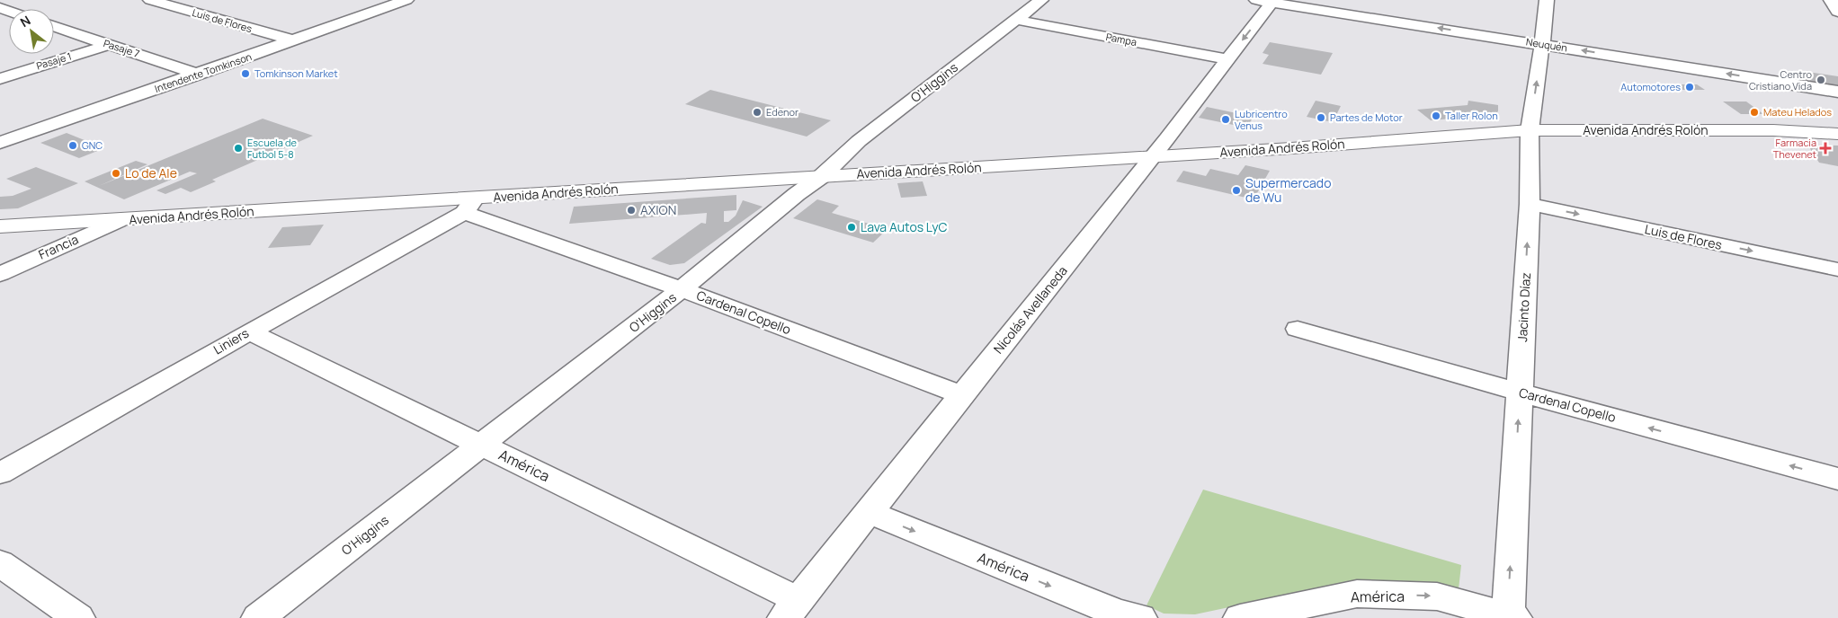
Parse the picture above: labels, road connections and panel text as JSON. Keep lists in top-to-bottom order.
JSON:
{
  "streets": {
    "main road": ["Avenida Andrés Rolón"],
    "street": [
      "Luis de Flores",
      "Pampa",
      "Neuquén",
      "Pasaje 7",
      "Pasaje 1",
      "Intendente Tomkinson",
      "O'Higgins",
      "Francia",
      "Jacinto Díaz",
      "Nicolás Avellaneda",
      "Cardenal Copello",
      "Liniers",
      "América"
    ]
  },
  "crossings": [
    ["Luis de Flores", "Intendente Tomkinson"],
    ["Luis de Flores", "Jacinto Díaz"],
    ["Pampa", "O'Higgins"],
    ["Pampa", "Nicolás Avellaneda"],
    ["Neuquén", "Jacinto Díaz"],
    ["Neuquén", "Nicolás Avellaneda"],
    ["Pasaje 7", "Pasaje 1"],
    ["Pasaje 7", "Intendente Tomkinson"],
    ["O'Higgins", "Avenida Andrés Rolón"],
    ["O'Higgins", "Cardenal Copello"],
    ["O'Higgins", "América"],
    ["Avenida Andrés Rolón", "Francia"],
    ["Avenida Andrés Rolón", "Jacinto Díaz"],
    ["Avenida Andrés Rolón", "Nicolás Avellaneda"],
    ["Avenida Andrés Rolón", "Cardenal Copello"],
    ["Avenida Andrés Rolón", "Liniers"],
    ["Jacinto Díaz", "Cardenal Copello"],
    ["Jacinto Díaz", "América"],
    ["Nicolás Avellaneda", "Cardenal Copello"],
    ["Nicolás Avellaneda", "América"],
    ["Cardenal Copello", "Liniers"],
    ["Liniers", "América"]
  ],
  "one_way": [
    "Luis de Flores",
    "Neuquén",
    "Jacinto Díaz",
    "América"
  ],
  "places": {
    "other": [
      "Tomkinson Market",
      "Centro Cristiano Vida",
      "Automotores",
      "Edenor",
      "Mateu Helados",
      "Taller Rolon",
      "Partes de Motor",
      "Lubricentro Venus",
      "GNC",
      "Escuela de Futbol 5-8",
      "Lo de Ale",
      "Supermercado de Wu",
      "AXION",
      "Lava Autos LyC"
    ],
    "health": ["Farmacia Thevenet"]
  },
  "north": "top left"
}
